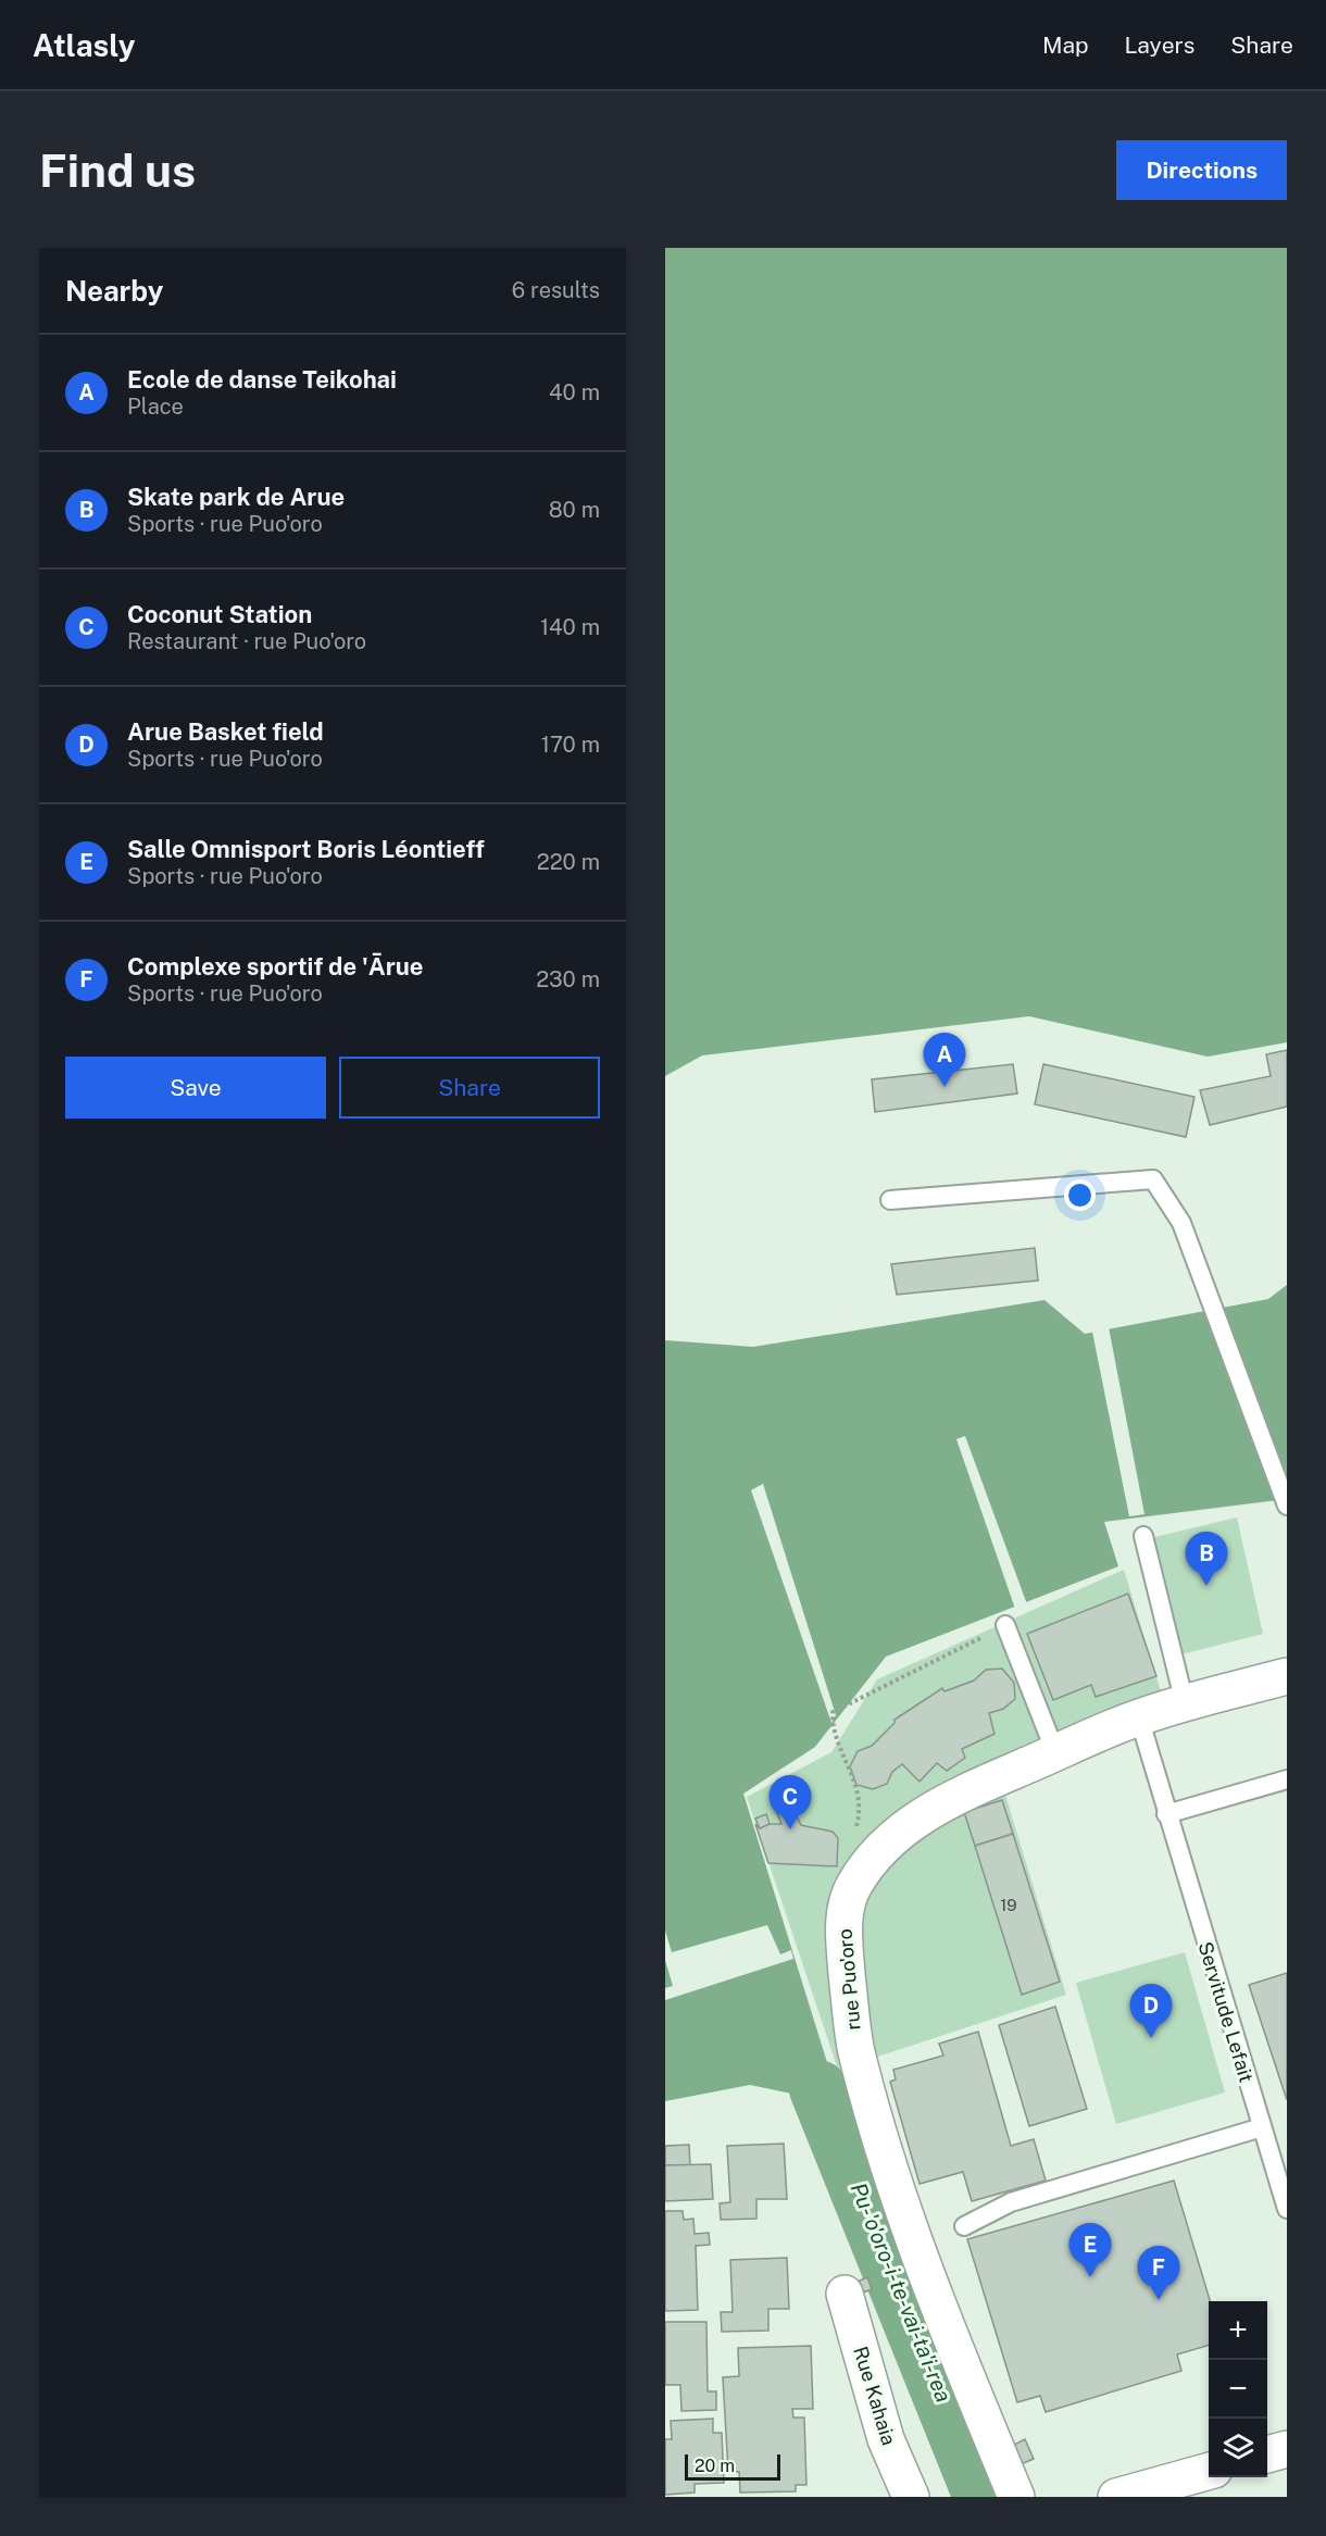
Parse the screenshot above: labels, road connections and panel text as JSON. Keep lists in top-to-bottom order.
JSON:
{
  "streets": {
    "street": ["rue Puo'oro", "Rue Kahaia"],
    "lane": ["Servitude Lefait"]
  },
  "crossings": [
    ["rue Puo'oro", "Servitude Lefait"]
  ],
  "water": ["Pu-'o'oro-i-te-vai-ta'i-rea"],
  "house_numbers": ["19"],
  "scale_bar": "20 m",
  "page": {
    "header": "Atlasly",
    "nav": ["Map", "Layers", "Share"],
    "buttons": [
      "Directions",
      ["Save", "Share"]
    ],
    "title": "Find us",
    "heading": ["Nearby", "6 results"],
    "list": [
      {
        "mark": "A",
        "name": "Ecole de danse Teikohai",
        "note": "Place",
        "value": "40 m"
      },
      {
        "mark": "B",
        "name": "Skate park de Arue",
        "note": "Sports · rue Puo'oro",
        "value": "80 m"
      },
      {
        "mark": "C",
        "name": "Coconut Station",
        "note": "Restaurant · rue Puo'oro",
        "value": "140 m"
      },
      {
        "mark": "D",
        "name": "Arue Basket field",
        "note": "Sports · rue Puo'oro",
        "value": "170 m"
      },
      {
        "mark": "E",
        "name": "Salle Omnisport Boris Léontieff",
        "note": "Sports · rue Puo'oro",
        "value": "220 m"
      },
      {
        "mark": "F",
        "name": "Complexe sportif de 'Ārue",
        "note": "Sports · rue Puo'oro",
        "value": "230 m"
      }
    ],
    "pins": [
      "A",
      "B",
      "C",
      "D",
      "E",
      "F"
    ],
    "map_buttons": ["+", "−"],
    "scale": "20 m"
  }
}
